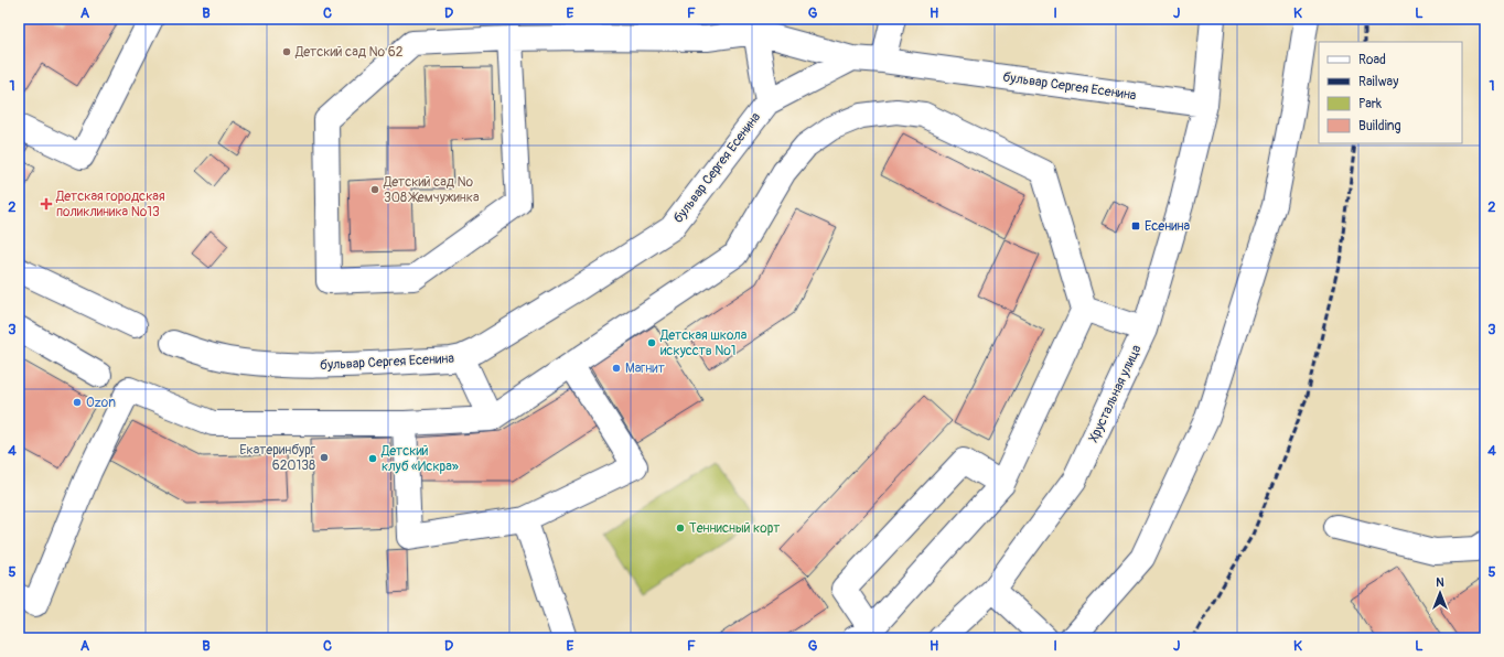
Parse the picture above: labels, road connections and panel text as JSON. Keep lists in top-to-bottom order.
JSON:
{
  "streets": {
    "street": ["бульвар Сергея Есенина", "Хрустальная улица"]
  },
  "crossings": [
    ["бульвар Сергея Есенина", "Хрустальная улица"]
  ],
  "places": {
    "other": [
      "Детский сад № 62",
      "Детский сад № 308 Жемчужинка",
      "Детская школа искусств №1",
      "Магнит",
      "Ozon",
      "Екатеринбург 620138",
      "Детский клуб «Искра»",
      "Теннисный корт"
    ],
    "health": ["Детская городская поликлиника №13"],
    "transit": ["Есенина"]
  },
  "legend": [
    "Road",
    "Railway",
    "Park",
    "Building"
  ],
  "north": "top",
  "grid": {
    "columns": [
      "A",
      "B",
      "C",
      "D",
      "E",
      "F",
      "G",
      "H",
      "I",
      "J",
      "K",
      "L"
    ],
    "rows": [
      "1",
      "2",
      "3",
      "4",
      "5"
    ]
  }
}
